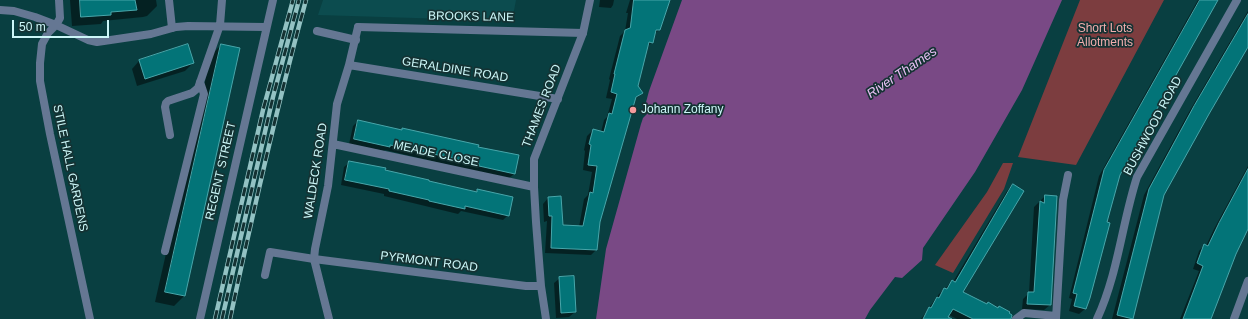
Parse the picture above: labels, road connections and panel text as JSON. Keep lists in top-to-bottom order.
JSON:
{
  "streets": {
    "street": [
      "BROOKS LANE",
      "GERALDINE ROAD",
      "THAMES ROAD",
      "BUSHWOOD ROAD",
      "MEADE CLOSE",
      "STILE HALL GARDENS",
      "REGENT STREET",
      "WALDECK ROAD",
      "PYRMONT ROAD"
    ]
  },
  "crossings": [
    ["BROOKS LANE", "THAMES ROAD"],
    ["BROOKS LANE", "WALDECK ROAD"],
    ["GERALDINE ROAD", "THAMES ROAD"],
    ["GERALDINE ROAD", "WALDECK ROAD"],
    ["THAMES ROAD", "MEADE CLOSE"],
    ["THAMES ROAD", "PYRMONT ROAD"],
    ["MEADE CLOSE", "WALDECK ROAD"],
    ["WALDECK ROAD", "PYRMONT ROAD"]
  ],
  "water": ["River Thames"],
  "parks": ["Short Lots Allotments"],
  "places": ["Johann Zoffany"],
  "scale_bar": "50 m"
}
